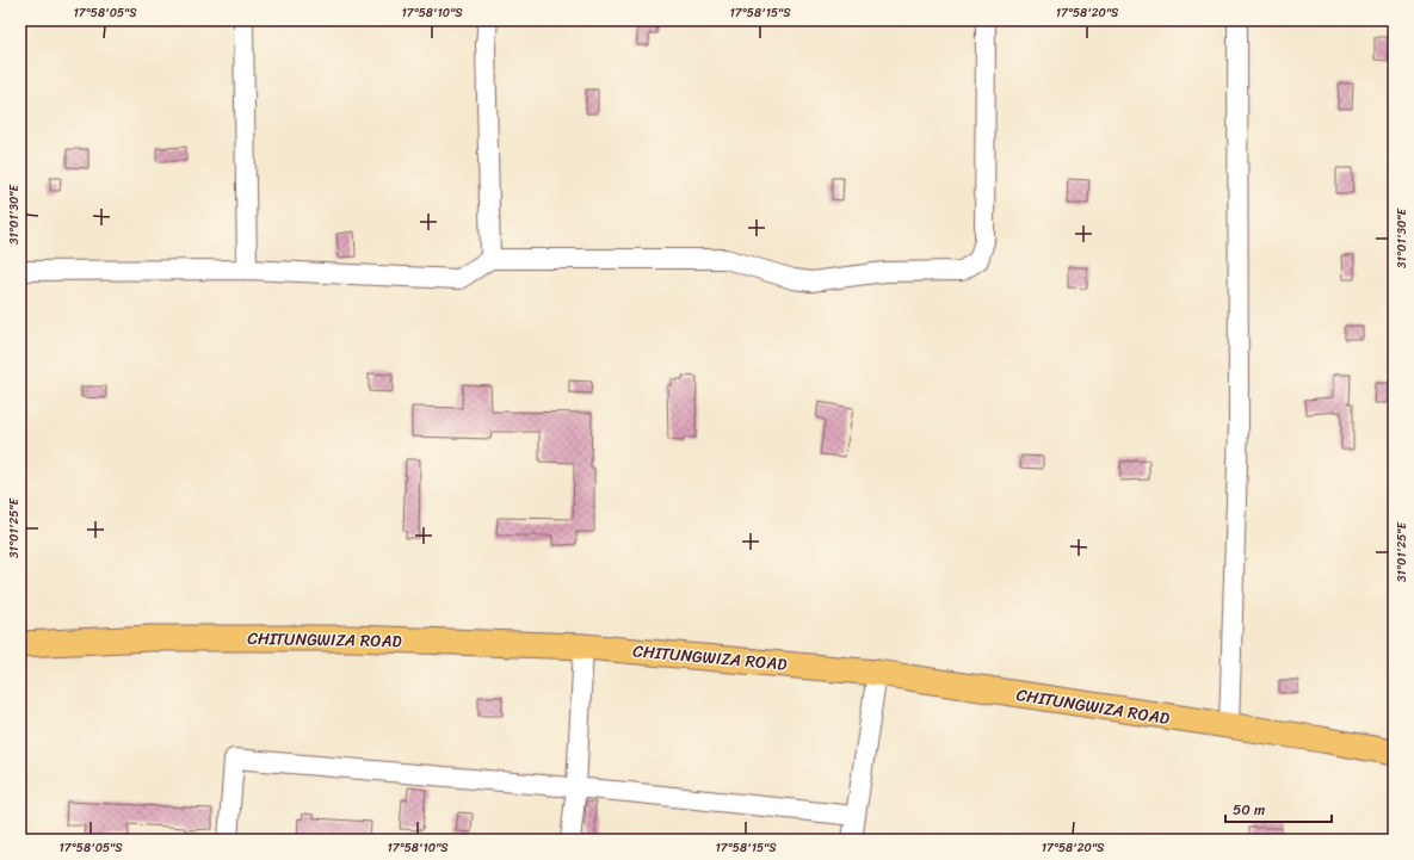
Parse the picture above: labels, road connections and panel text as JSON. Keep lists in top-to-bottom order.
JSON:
{
  "streets": {
    "main road": ["CHITUNGWIZA ROAD"]
  },
  "scale_bar": "50 m",
  "coordinates": [
    "17°58'05\"S",
    "17°58'10\"S",
    "17°58'15\"S",
    "17°58'20\"S",
    "31°01'30\"E",
    "31°01'25\"E"
  ]
}
